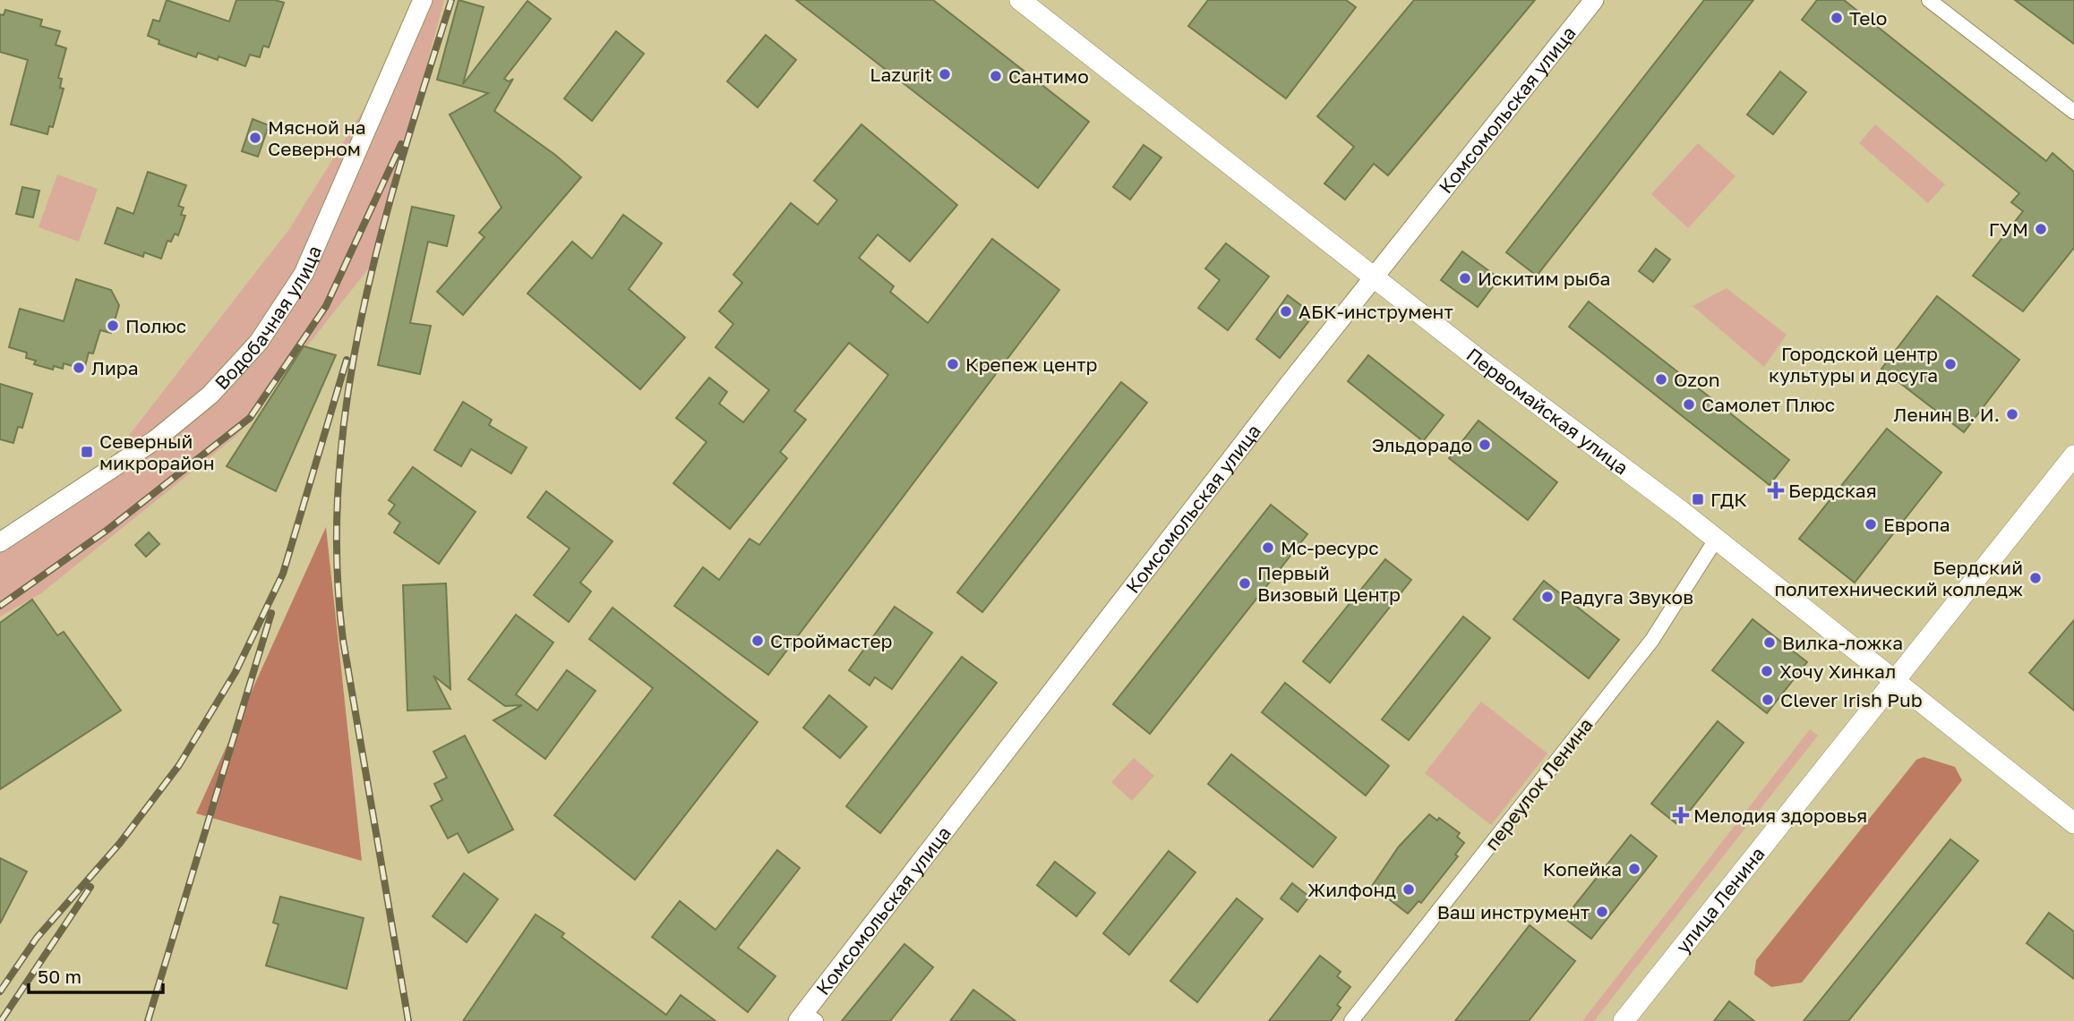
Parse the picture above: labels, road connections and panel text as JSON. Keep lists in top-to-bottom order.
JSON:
{
  "streets": {
    "main road": ["Первомайская улица", "улица Ленина"],
    "street": ["Комсомольская улица", "Водобачная улица", "переулок Ленина"]
  },
  "crossings": [
    ["Комсомольская улица", "Первомайская улица"],
    ["Первомайская улица", "переулок Ленина"],
    ["Первомайская улица", "улица Ленина"]
  ],
  "places": {
    "other": [
      "Telo",
      "Lazurit",
      "Сантимо",
      "Мясной на Северном",
      "ГУМ",
      "Искитим рыба",
      "АБК-инструмент",
      "Полюс",
      "Крепеж центр",
      "Городской центр культуры и досуга",
      "Лира",
      "Ozon",
      "Самолет Плюс",
      "Ленин В. И.",
      "Эльдорадо",
      "Европа",
      "Мс-ресурс",
      "Бердский политехнический колледж",
      "Первый Визовый Центр",
      "Радуга Звуков",
      "Строймастер",
      "Вилка-ложка",
      "Хочу Хинкал",
      "Clever Irish Pub",
      "Копейка",
      "Жилфонд",
      "Ваш инструмент"
    ],
    "transit": ["Северный микрорайон", "ГДК"],
    "health": ["Бердская", "Мелодия здоровья"]
  },
  "scale_bar": "50 m"
}
